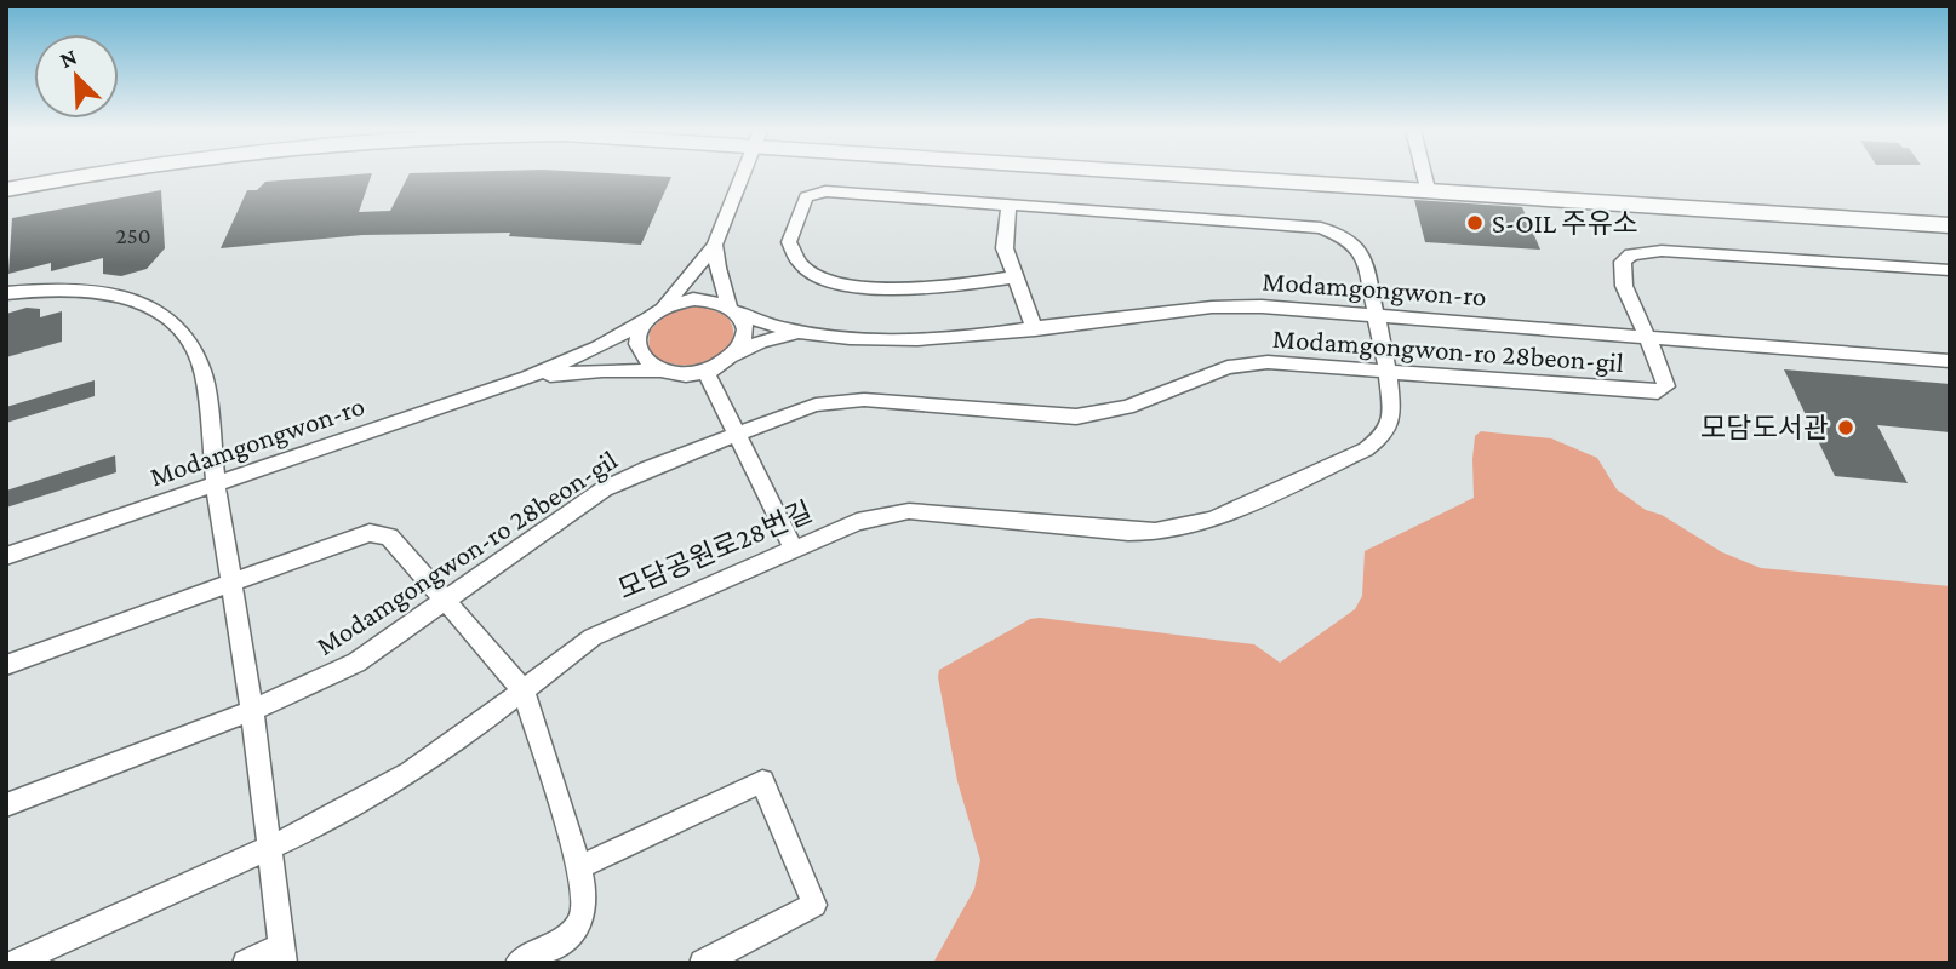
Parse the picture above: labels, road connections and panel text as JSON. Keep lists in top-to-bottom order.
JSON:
{
  "streets": {
    "street": ["Modamgongwon-ro", "Modamgongwon-ro 28beon-gil", "모담공원로28번길"]
  },
  "crossings": [
    ["Modamgongwon-ro", "Modamgongwon-ro 28beon-gil"],
    ["Modamgongwon-ro", "모담공원로28번길"],
    ["Modamgongwon-ro 28beon-gil", "모담공원로28번길"]
  ],
  "places": ["S-OIL 주유소", "모담도서관"],
  "house_numbers": ["250"],
  "north": "top left"
}
